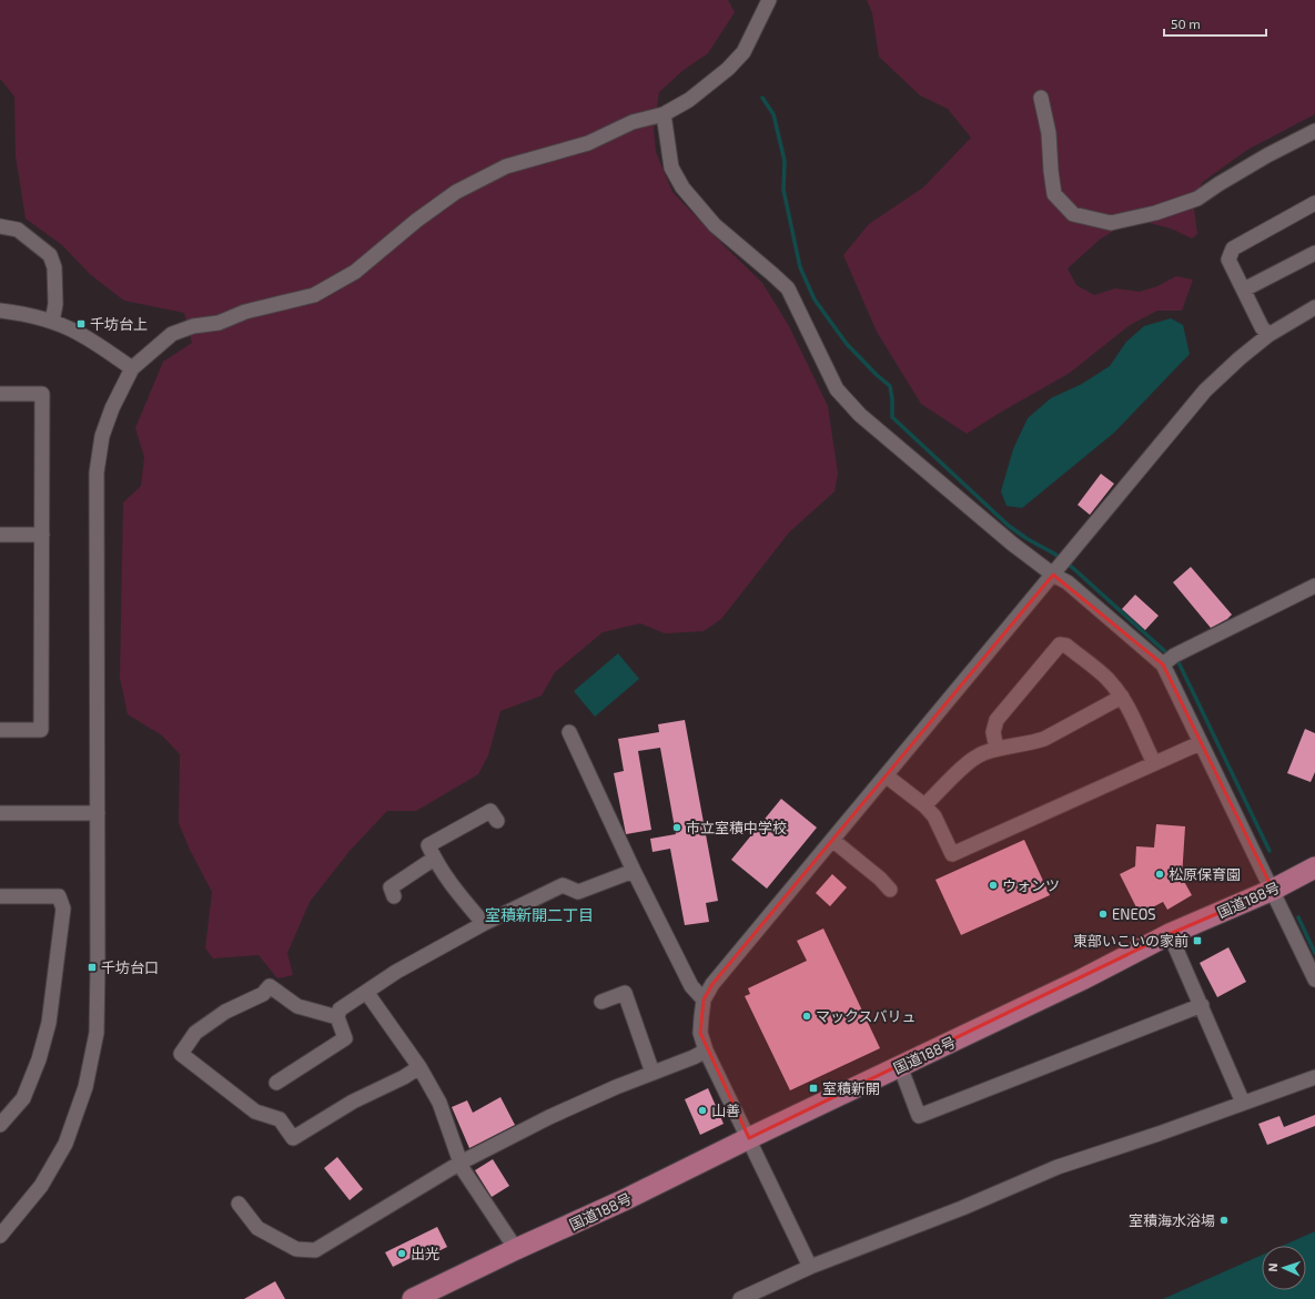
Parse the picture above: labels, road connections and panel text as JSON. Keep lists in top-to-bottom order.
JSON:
{
  "streets": {
    "highway": ["国道188号"]
  },
  "districts": ["室積新開二丁目"],
  "places": {
    "transit": [
      "千坊台上",
      "東部いこいの家前",
      "千坊台口",
      "室積新開"
    ],
    "other": [
      "市立室積中学校",
      "松原保育園",
      "ウォンツ",
      "ENEOS",
      "マックスバリュ",
      "山善",
      "室積海水浴場",
      "出光"
    ]
  },
  "scale_bar": "50 m",
  "north": "left"
}
